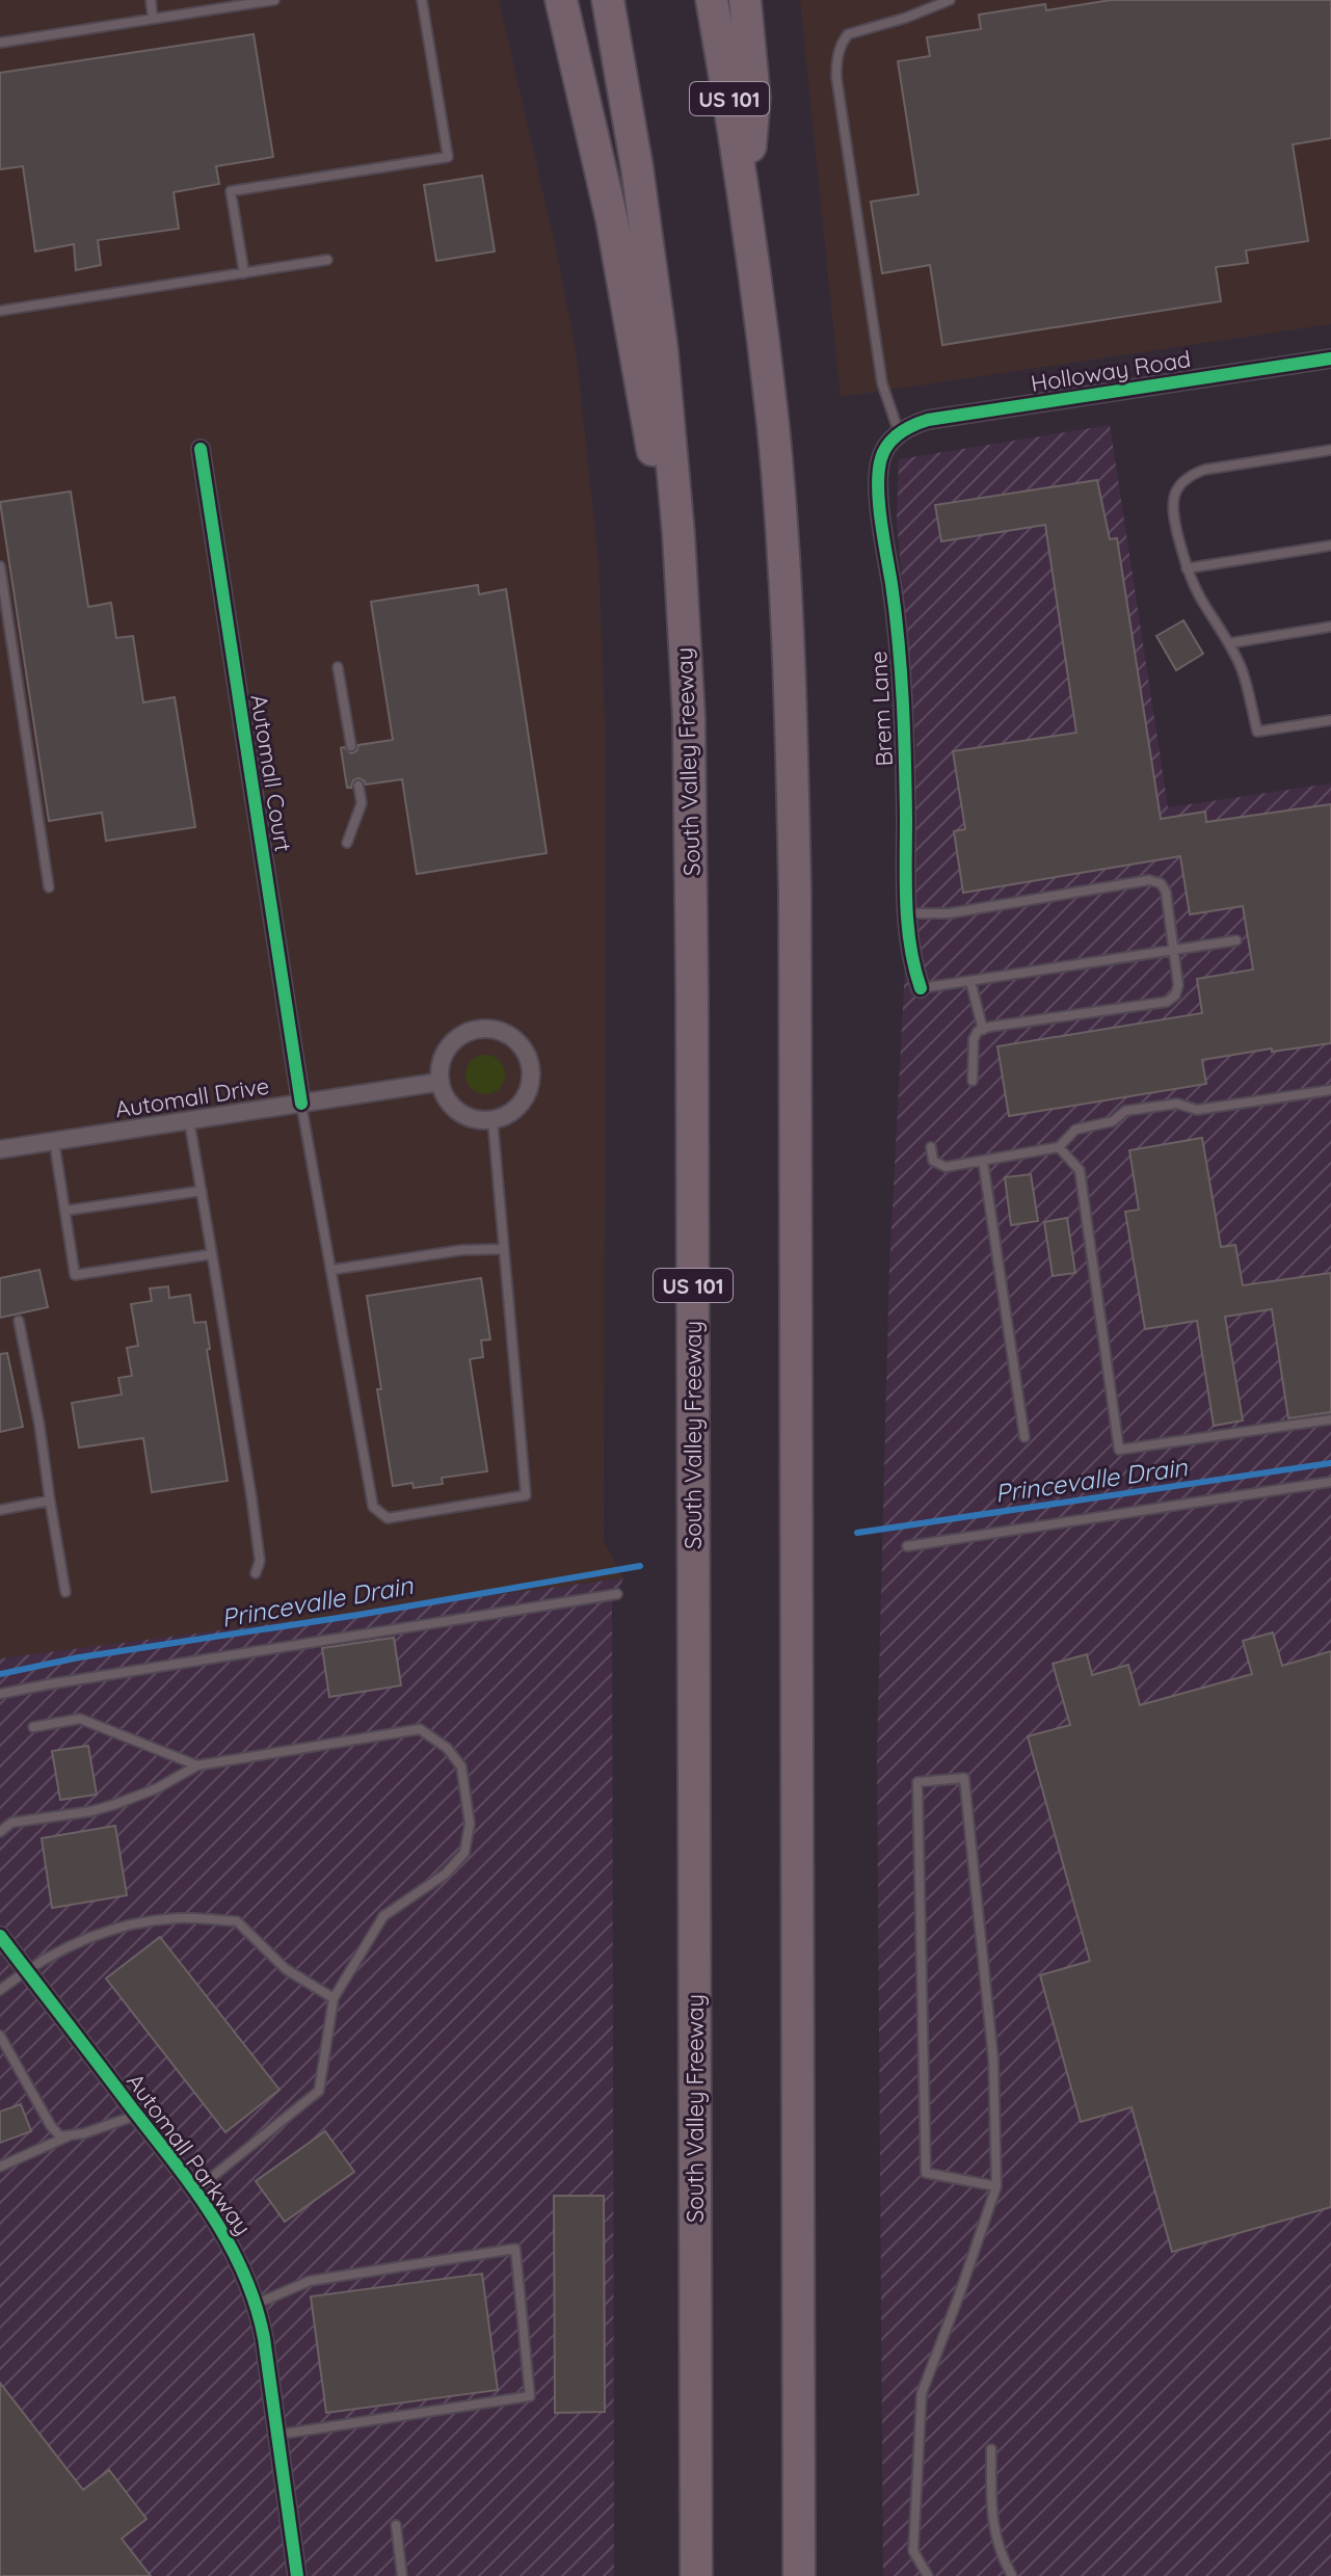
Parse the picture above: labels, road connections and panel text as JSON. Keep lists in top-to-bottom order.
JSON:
{
  "streets": {
    "highway": ["US 101", "South Valley Freeway"],
    "street": [
      "Holloway Road",
      "Brem Lane",
      "Automall Court",
      "Automall Drive",
      "Automall Parkway"
    ]
  },
  "crossings": [
    ["Holloway Road", "Brem Lane"],
    ["Automall Court", "Automall Drive"]
  ],
  "water": ["Princevalle Drain"]
}
